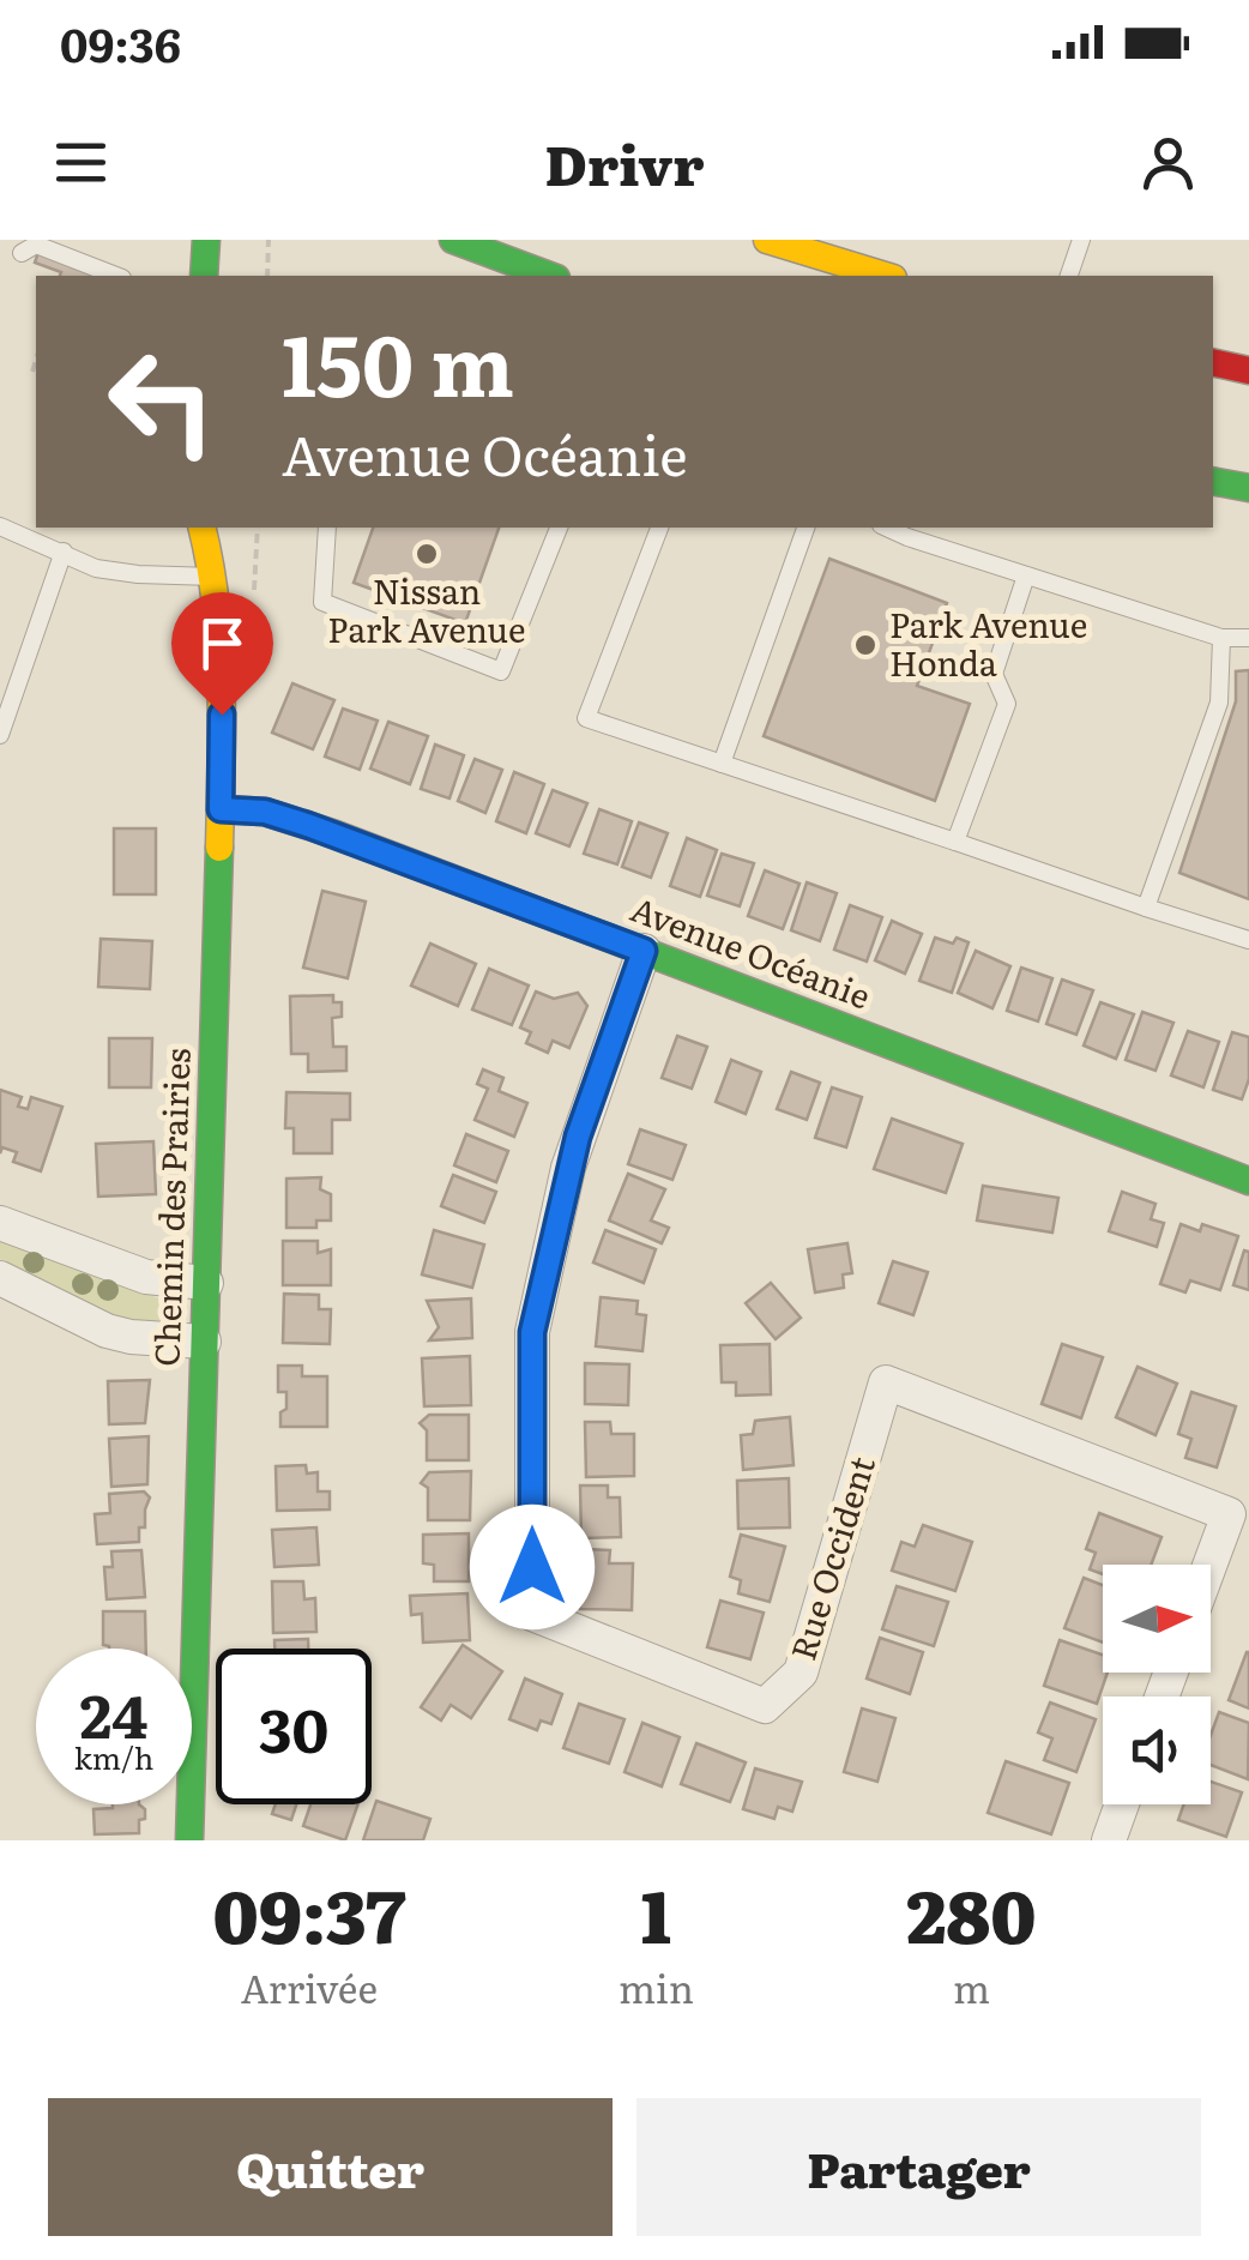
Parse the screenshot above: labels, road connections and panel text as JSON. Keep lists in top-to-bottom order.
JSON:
{
  "streets": {
    "street": ["Avenue Océanie", "Chemin des Prairies", "Rue Occident"]
  },
  "crossings": [
    ["Avenue Océanie", "Chemin des Prairies"],
    ["Avenue Océanie", "Rue Occident"]
  ],
  "places": ["Nissan Park Avenue", "Park Avenue Honda"],
  "north": "right",
  "page": {
    "status": "09:36",
    "header": "Drivr",
    "turn": ["150 m", "Avenue Océanie"],
    "speed": "24 km/h",
    "limit": "30",
    "eta": [
      "09:37",
      "Arrivée",
      "1",
      "min",
      "280",
      "m"
    ],
    "buttons": ["Quitter", "Partager"]
  }
}
